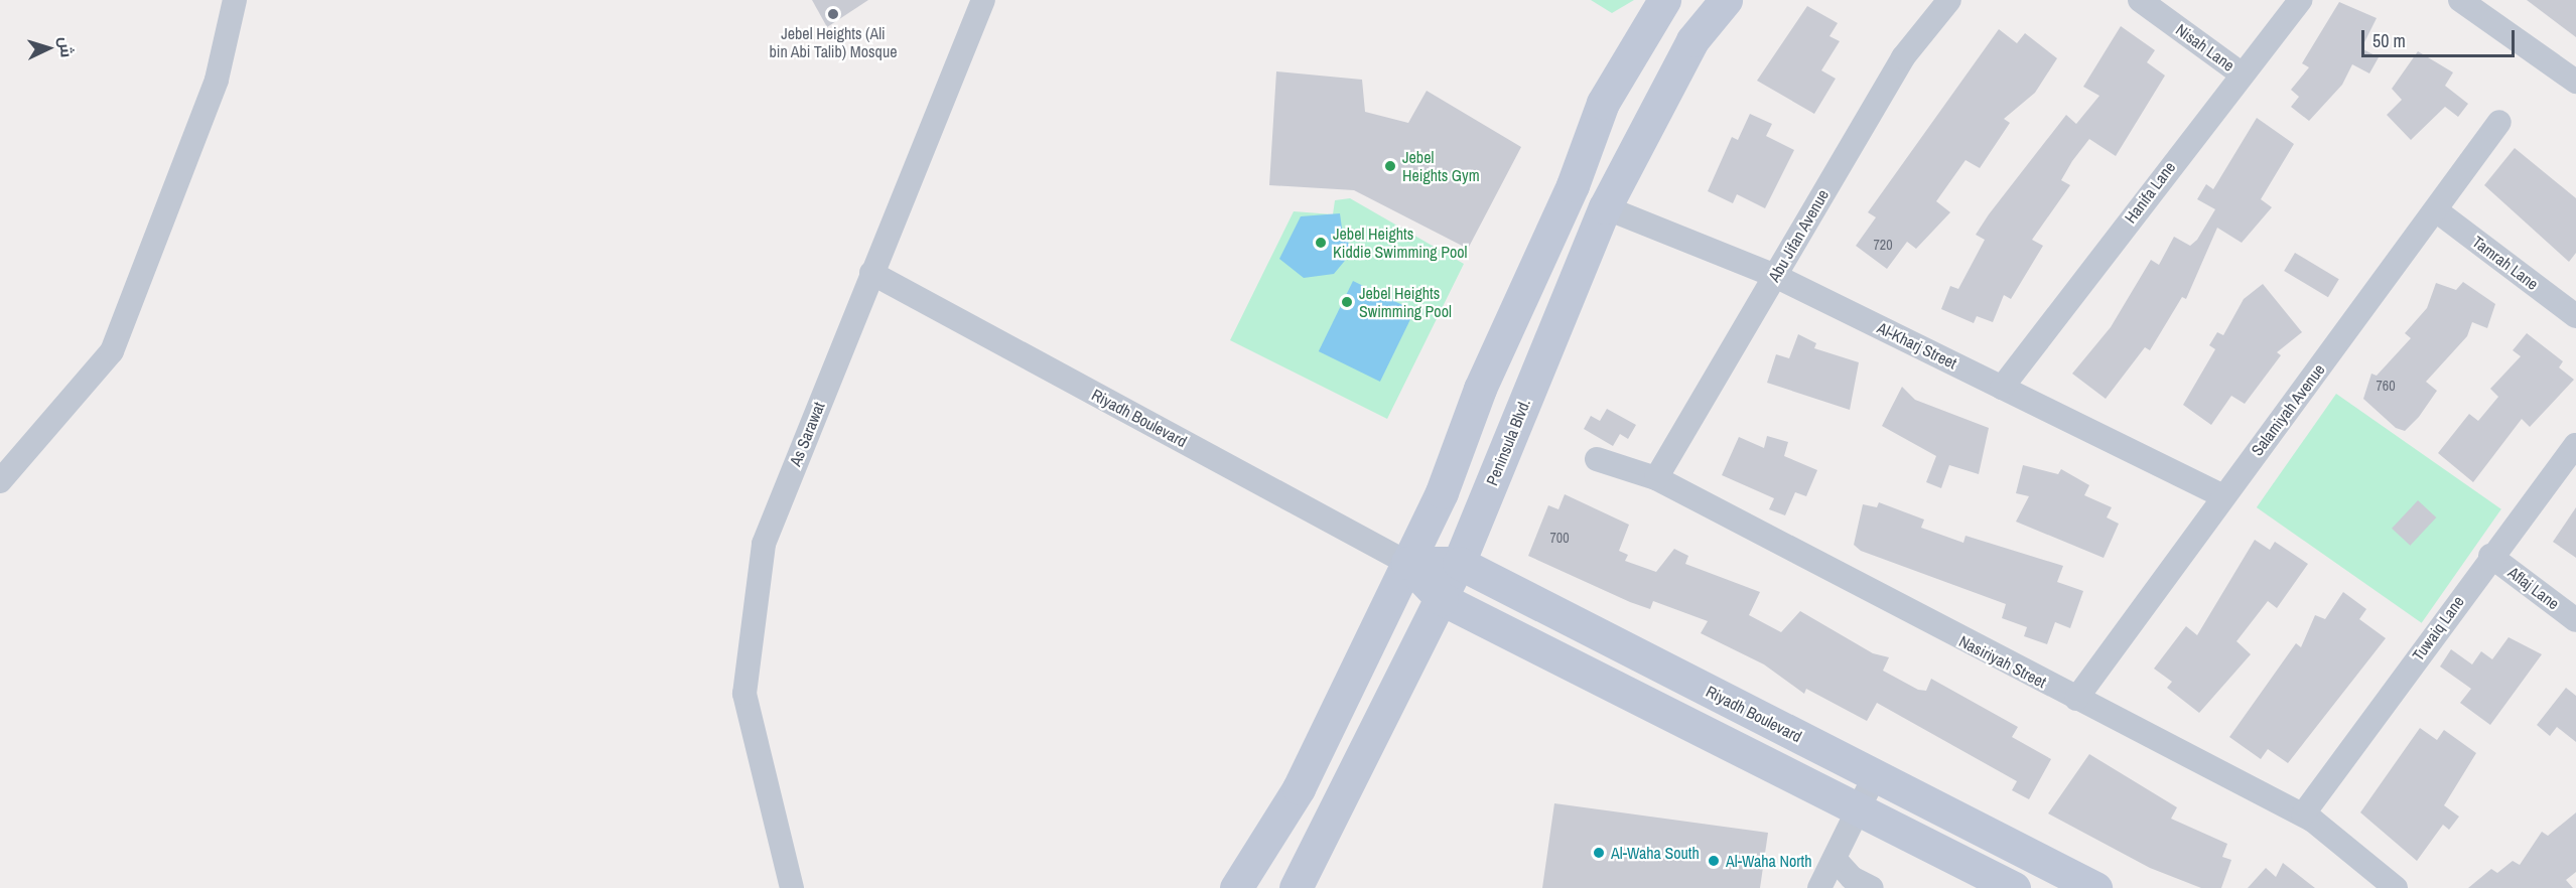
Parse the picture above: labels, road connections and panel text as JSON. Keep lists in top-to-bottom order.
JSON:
{
  "streets": {
    "main road": ["Riyadh Boulevard", "Peninsula Blvd."],
    "street": [
      "Nisah Lane",
      "Hanifa Lane",
      "Abu Jifan Avenue",
      "Tamrah Lane",
      "Al-Kharj Street",
      "Salamiyah Avenue",
      "As Sarawat",
      "Aflaj Lane",
      "Tuwaiq Lane",
      "Nasiriyah Street"
    ]
  },
  "crossings": [
    ["Nisah Lane", "Hanifa Lane"],
    ["Hanifa Lane", "Al-Kharj Street"],
    ["Abu Jifan Avenue", "Al-Kharj Street"],
    ["Abu Jifan Avenue", "Nasiriyah Street"],
    ["Tamrah Lane", "Salamiyah Avenue"],
    ["Al-Kharj Street", "Salamiyah Avenue"],
    ["Al-Kharj Street", "Peninsula Blvd."],
    ["Salamiyah Avenue", "Nasiriyah Street"],
    ["Riyadh Boulevard", "As Sarawat"],
    ["Riyadh Boulevard", "Peninsula Blvd."],
    ["Aflaj Lane", "Tuwaiq Lane"],
    ["Tuwaiq Lane", "Nasiriyah Street"]
  ],
  "places": [
    "Jebel Heights (Ali bin Abi Talib) Mosque",
    "Jebel Heights Gym",
    "Jebel Heights Kiddie Swimming Pool",
    "Jebel Heights Swimming Pool",
    "Al-Waha South",
    "Al-Waha North"
  ],
  "house_numbers": ["720", "760", "700"],
  "scale_bar": "50 m",
  "north": "right"
}
